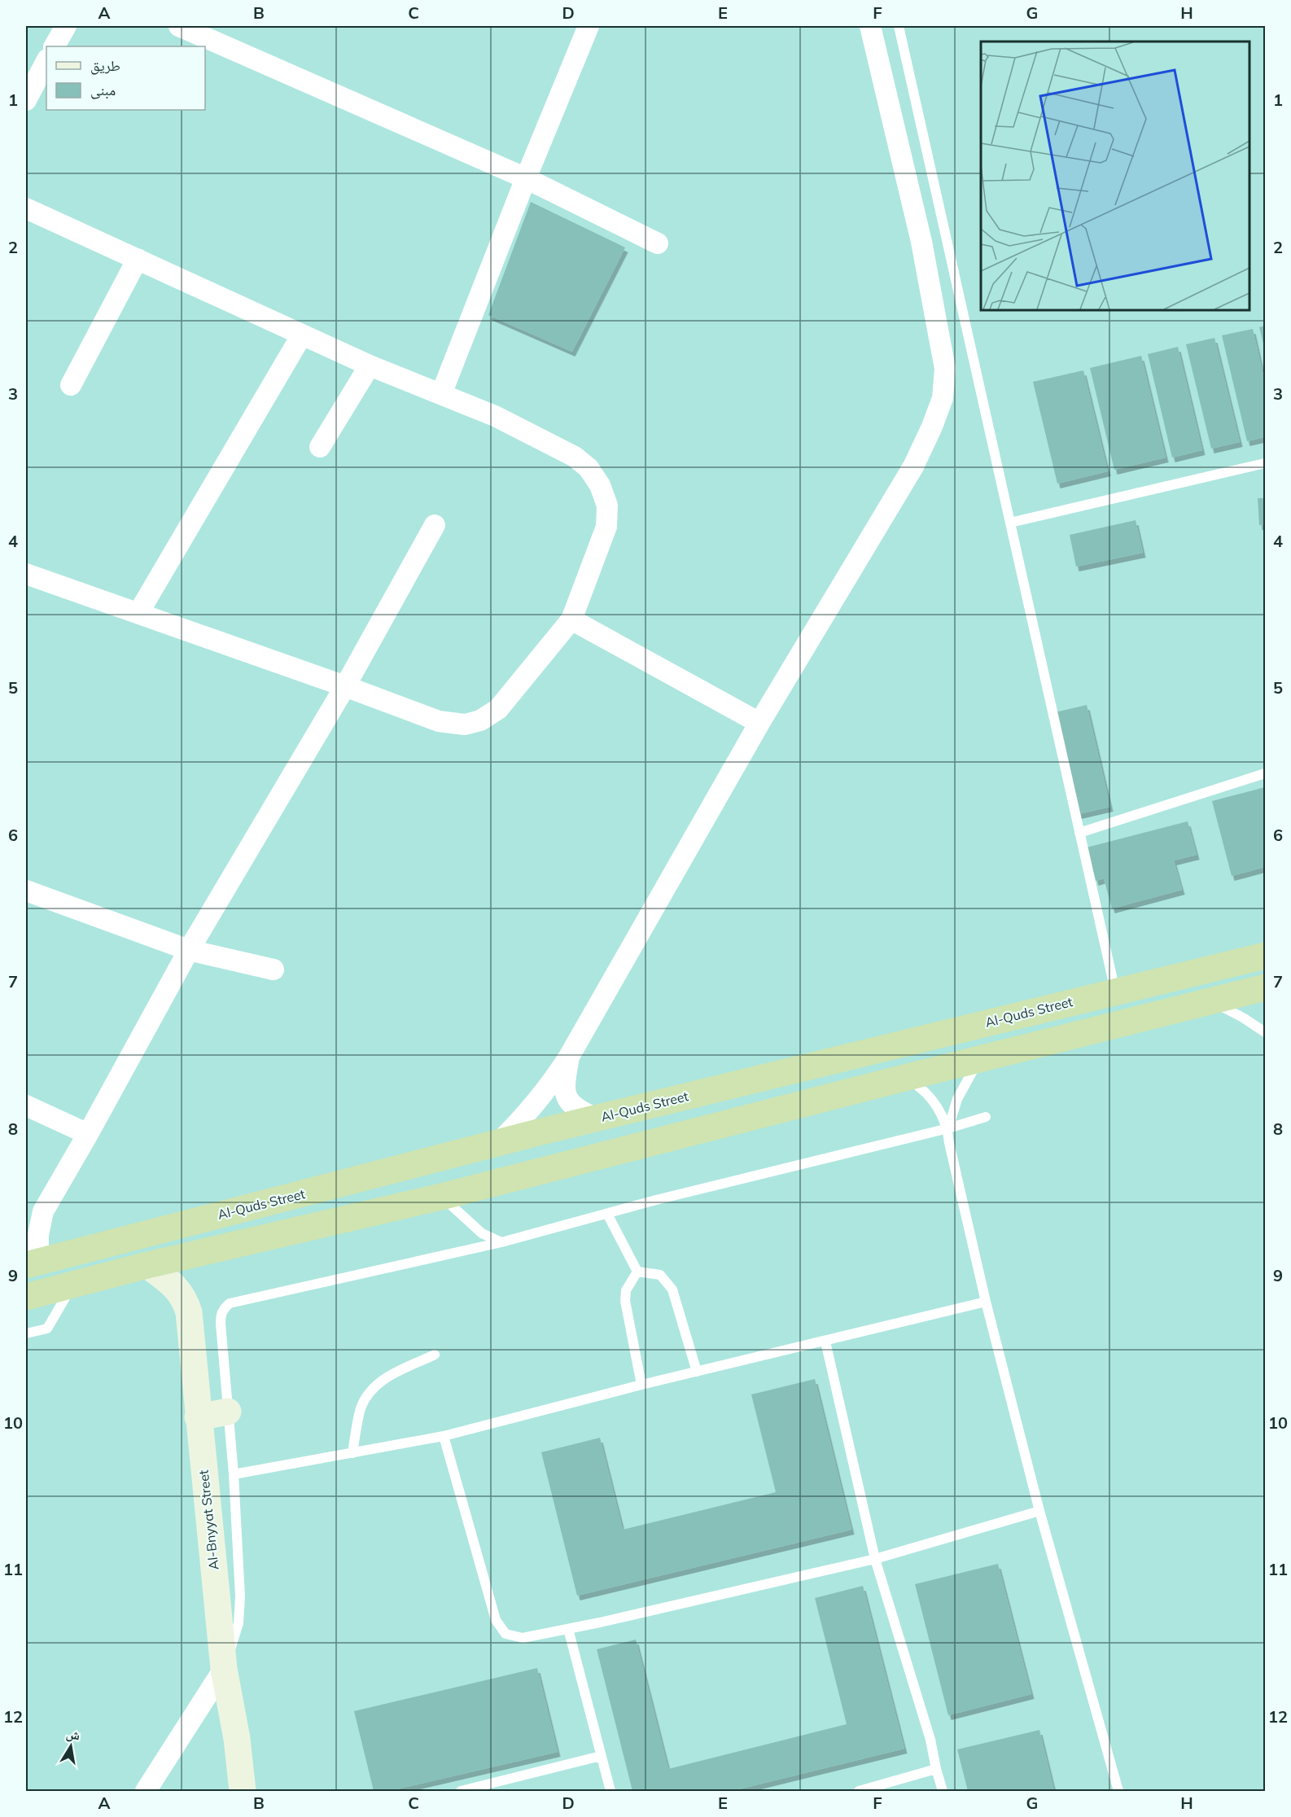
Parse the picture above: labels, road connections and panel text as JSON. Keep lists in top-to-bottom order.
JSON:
{
  "streets": {
    "highway": ["Al-Quds Street"],
    "main road": ["Al-Bnyyat Street"]
  },
  "legend": ["طريق", "مبنى"],
  "north": "top",
  "grid": {
    "columns": [
      "A",
      "B",
      "C",
      "D",
      "E",
      "F",
      "G",
      "H"
    ],
    "rows": [
      "1",
      "2",
      "3",
      "4",
      "5",
      "6",
      "7",
      "8",
      "9",
      "10",
      "11",
      "12"
    ]
  }
}
